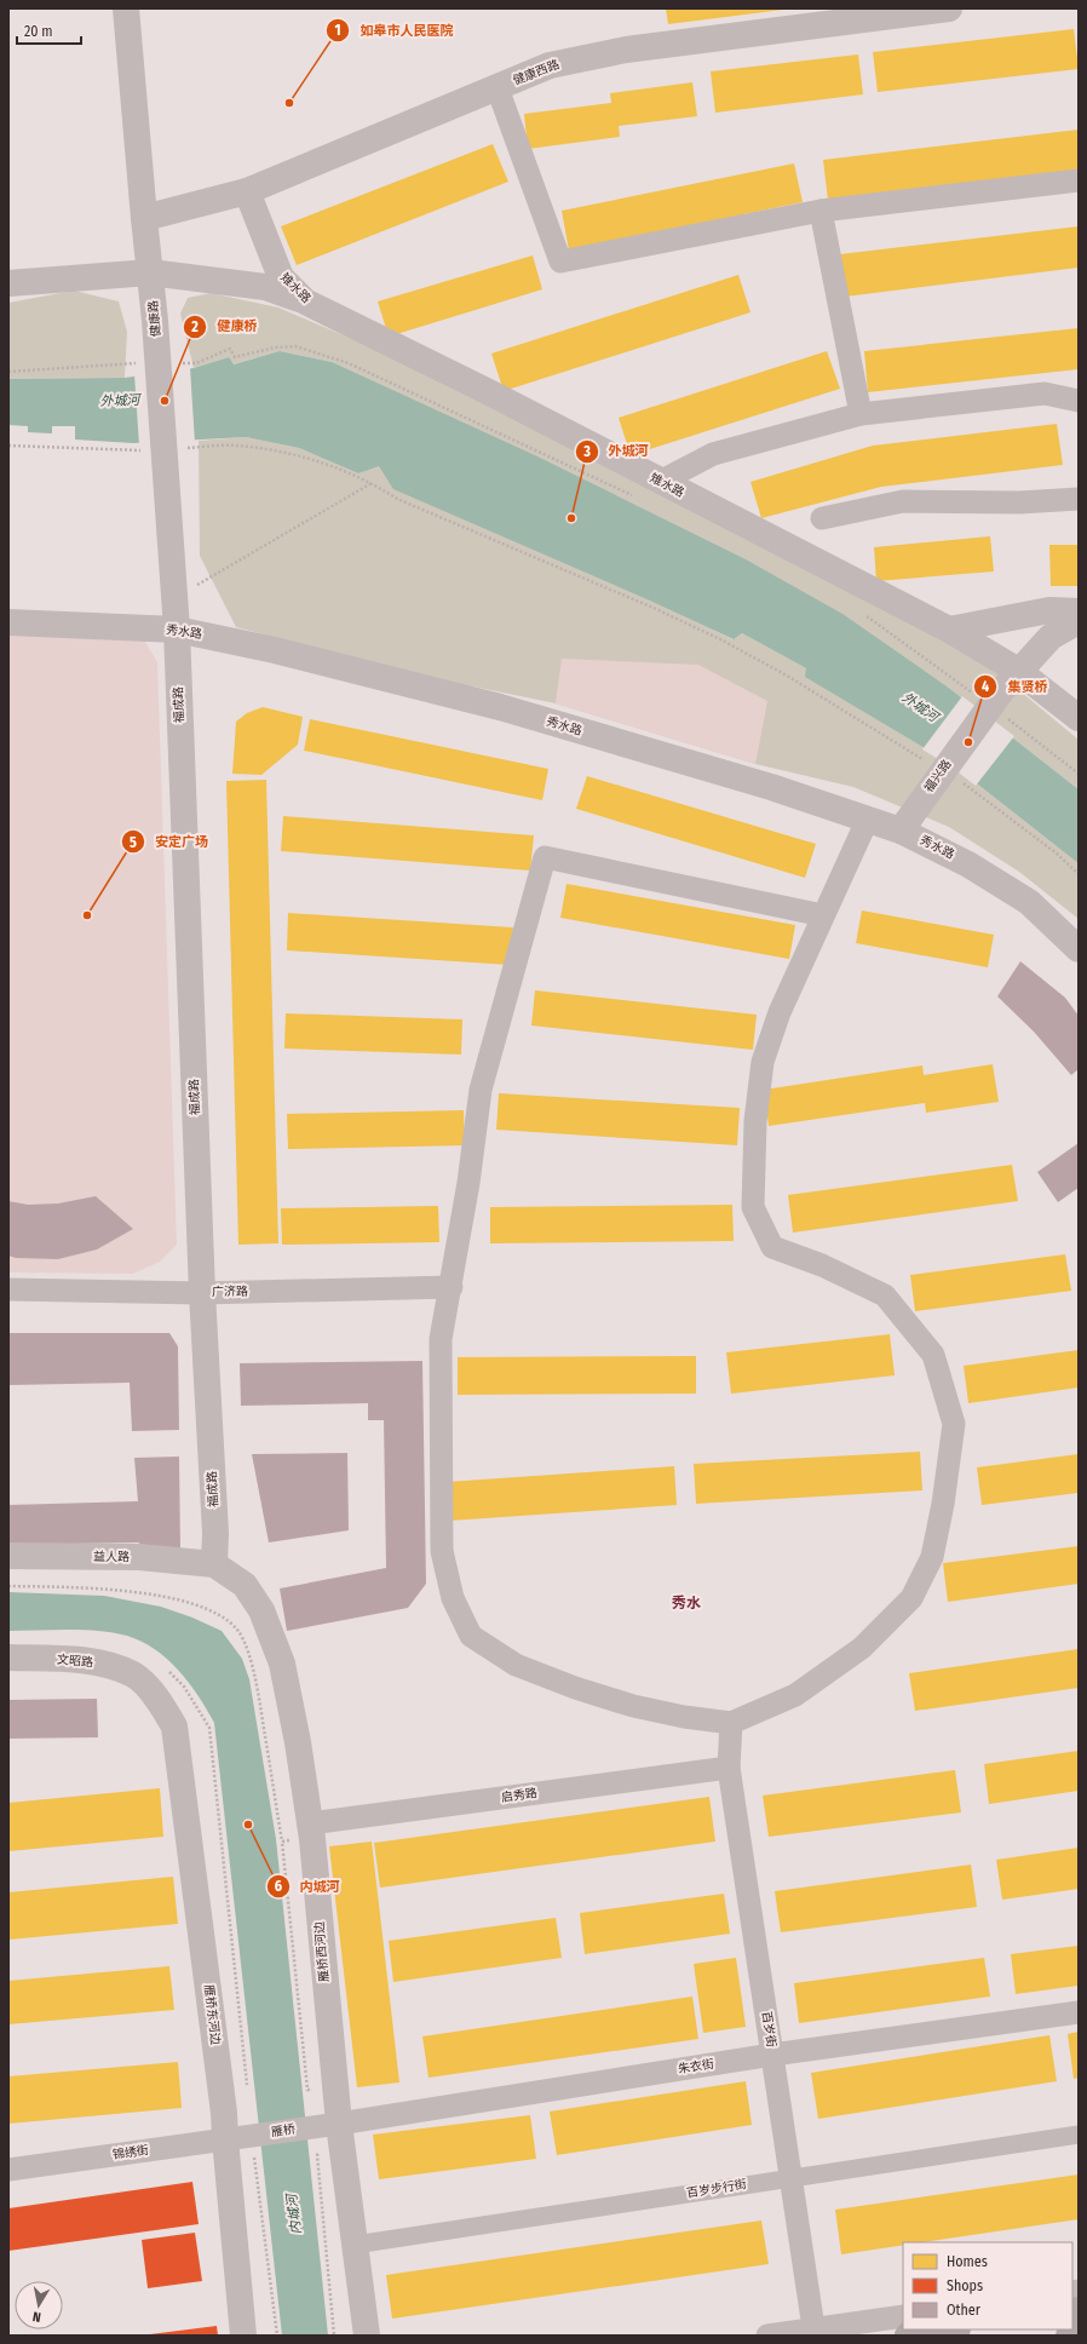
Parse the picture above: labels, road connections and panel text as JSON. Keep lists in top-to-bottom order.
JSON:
{
  "streets": {
    "street": [
      "健康西路",
      "雉水路",
      "健康路",
      "秀水路",
      "福成路",
      "福兴路",
      "广济路",
      "益人路",
      "文昭路",
      "启秀路",
      "雁桥西河边",
      "雁桥东河边",
      "百岁街",
      "朱衣街",
      "雁桥",
      "锦绣街",
      "百岁步行街"
    ]
  },
  "crossings": [
    ["健康西路", "雉水路"],
    ["健康西路", "健康路"],
    ["雉水路", "福兴路"],
    ["健康路", "秀水路"],
    ["健康路", "福成路"],
    ["秀水路", "福成路"],
    ["秀水路", "福兴路"],
    ["福成路", "广济路"],
    ["福成路", "益人路"],
    ["福成路", "雁桥西河边"],
    ["益人路", "雁桥西河边"],
    ["文昭路", "雁桥东河边"],
    ["启秀路", "雁桥西河边"],
    ["启秀路", "百岁街"],
    ["雁桥西河边", "朱衣街"],
    ["雁桥西河边", "雁桥"],
    ["雁桥西河边", "百岁步行街"],
    ["雁桥东河边", "锦绣街"],
    ["百岁街", "朱衣街"],
    ["百岁街", "百岁步行街"],
    ["朱衣街", "雁桥"],
    ["雁桥", "锦绣街"]
  ],
  "districts": ["秀水"],
  "water": ["外城河", "内城河"],
  "places": [
    "如皋市人民医院",
    "健康桥",
    "外城河",
    "集贤桥",
    "安定广场",
    "内城河"
  ],
  "legend": ["Homes", "Shops", "Other"],
  "scale_bar": "20 m",
  "north": "bottom"
}
